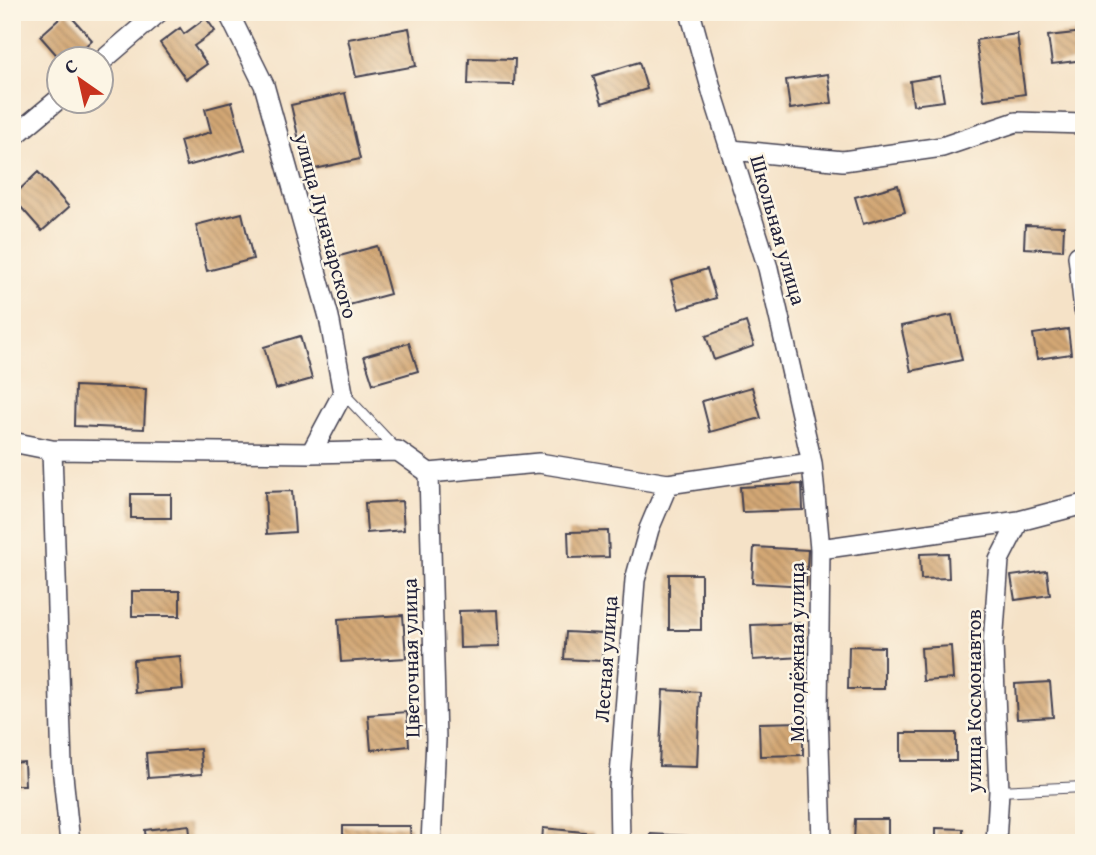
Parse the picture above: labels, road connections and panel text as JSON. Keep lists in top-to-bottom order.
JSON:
{
  "streets": {
    "street": [
      "улица Луначарского",
      "Школьная улица",
      "Молодёжная улица",
      "Цветочная улица",
      "Лесная улица",
      "улица Космонавтов"
    ]
  },
  "crossings": [
    ["Школьная улица", "Молодёжная улица"]
  ],
  "north": "top left"
}
